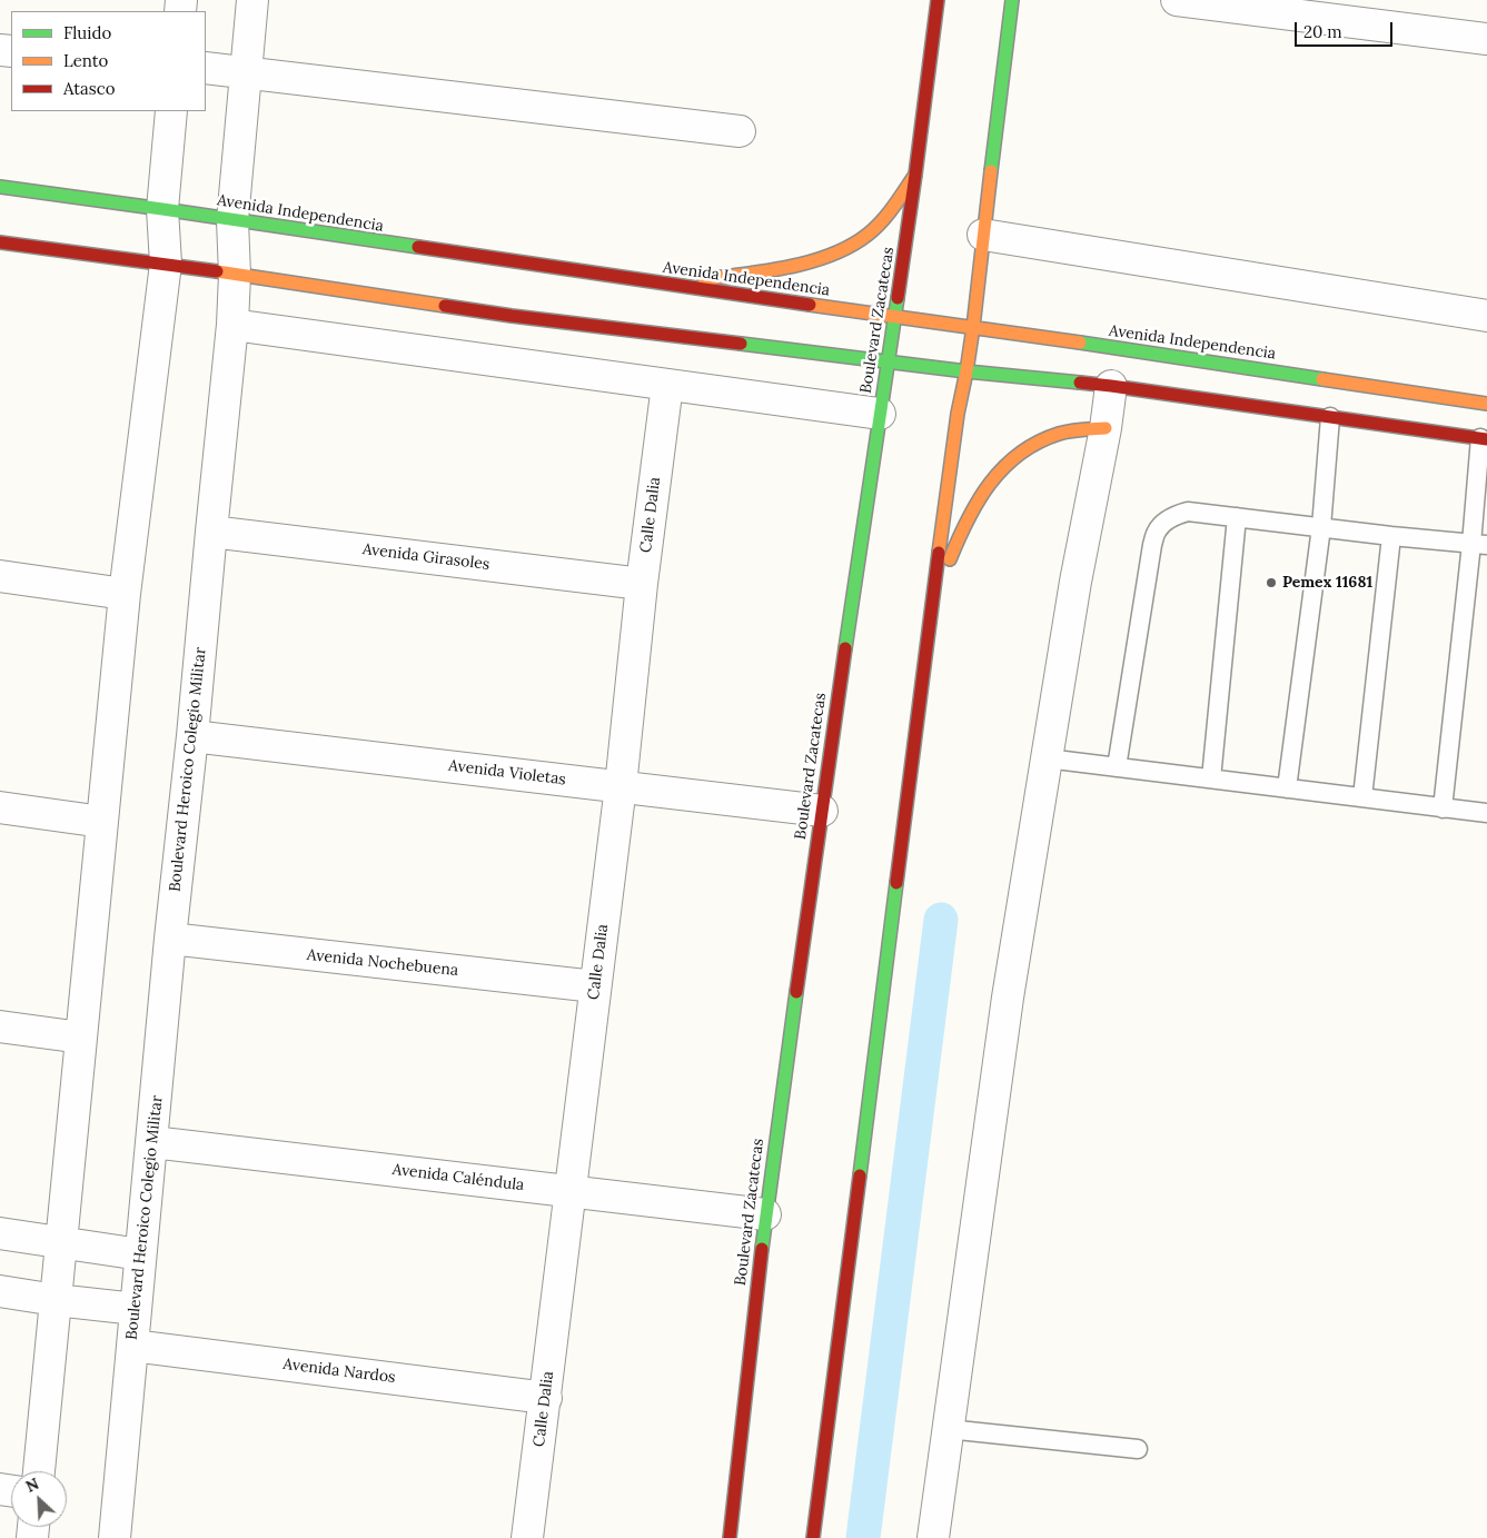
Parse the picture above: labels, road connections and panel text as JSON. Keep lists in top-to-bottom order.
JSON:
{
  "streets": {
    "main road": ["Avenida Independencia", "Boulevard Zacatecas"],
    "street": [
      "Calle Dalia",
      "Avenida Girasoles",
      "Boulevard Heroico Colegio Militar",
      "Avenida Violetas",
      "Avenida Nochebuena",
      "Avenida Caléndula",
      "Avenida Nardos"
    ]
  },
  "crossings": [
    ["Avenida Independencia", "Boulevard Zacatecas"],
    ["Avenida Independencia", "Boulevard Heroico Colegio Militar"],
    ["Boulevard Zacatecas", "Avenida Violetas"],
    ["Boulevard Zacatecas", "Avenida Caléndula"],
    ["Calle Dalia", "Avenida Girasoles"],
    ["Calle Dalia", "Avenida Violetas"],
    ["Calle Dalia", "Avenida Nochebuena"],
    ["Calle Dalia", "Avenida Caléndula"],
    ["Calle Dalia", "Avenida Nardos"],
    ["Avenida Girasoles", "Boulevard Heroico Colegio Militar"],
    ["Boulevard Heroico Colegio Militar", "Avenida Violetas"],
    ["Boulevard Heroico Colegio Militar", "Avenida Nochebuena"],
    ["Boulevard Heroico Colegio Militar", "Avenida Caléndula"],
    ["Boulevard Heroico Colegio Militar", "Avenida Nardos"]
  ],
  "places": ["Pemex 11681"],
  "legend": ["Fluido", "Lento", "Atasco"],
  "scale_bar": "20 m",
  "north": "top left"
}
